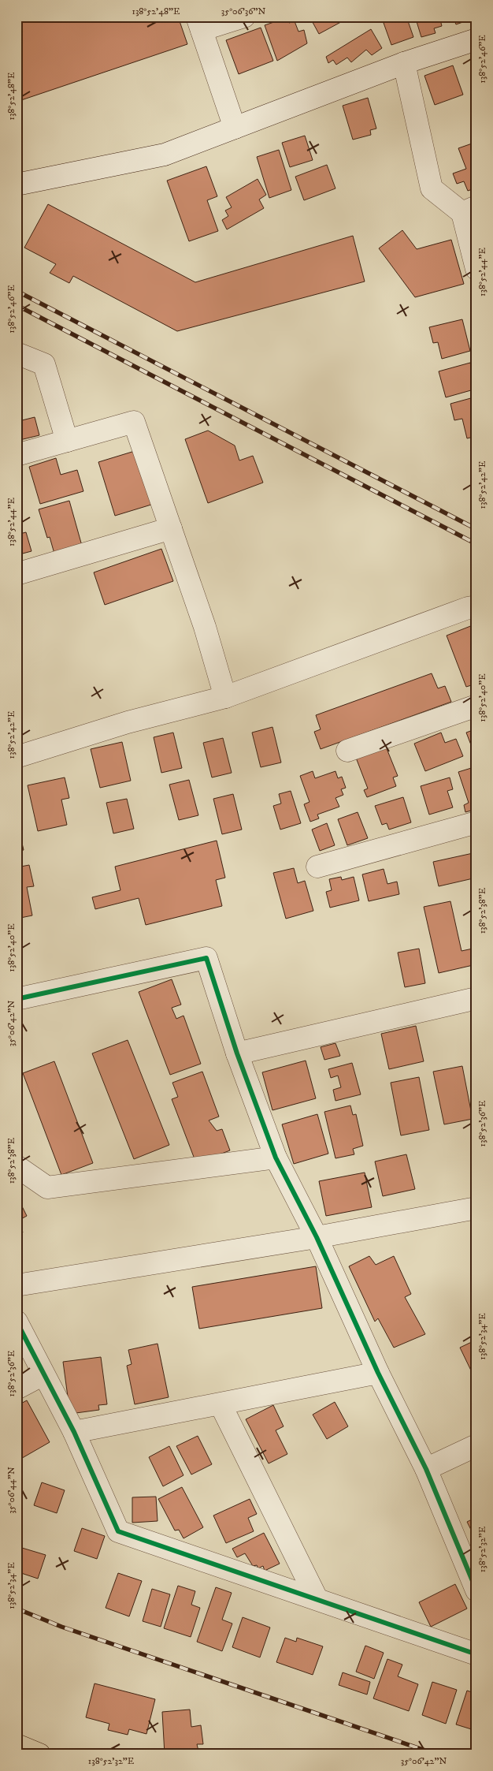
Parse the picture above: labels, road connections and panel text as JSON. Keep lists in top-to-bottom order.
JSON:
{
  "coordinates": [
    "138°52'48\"E",
    "35°06'36\"N",
    "138°52'46\"E",
    "138°52'44\"E",
    "138°52'42\"E",
    "138°52'40\"E",
    "138°52'38\"E",
    "35°06'42\"N",
    "138°52'36\"E",
    "138°52'34\"E",
    "35°06'44\"N",
    "138°52'32\"E"
  ]
}
